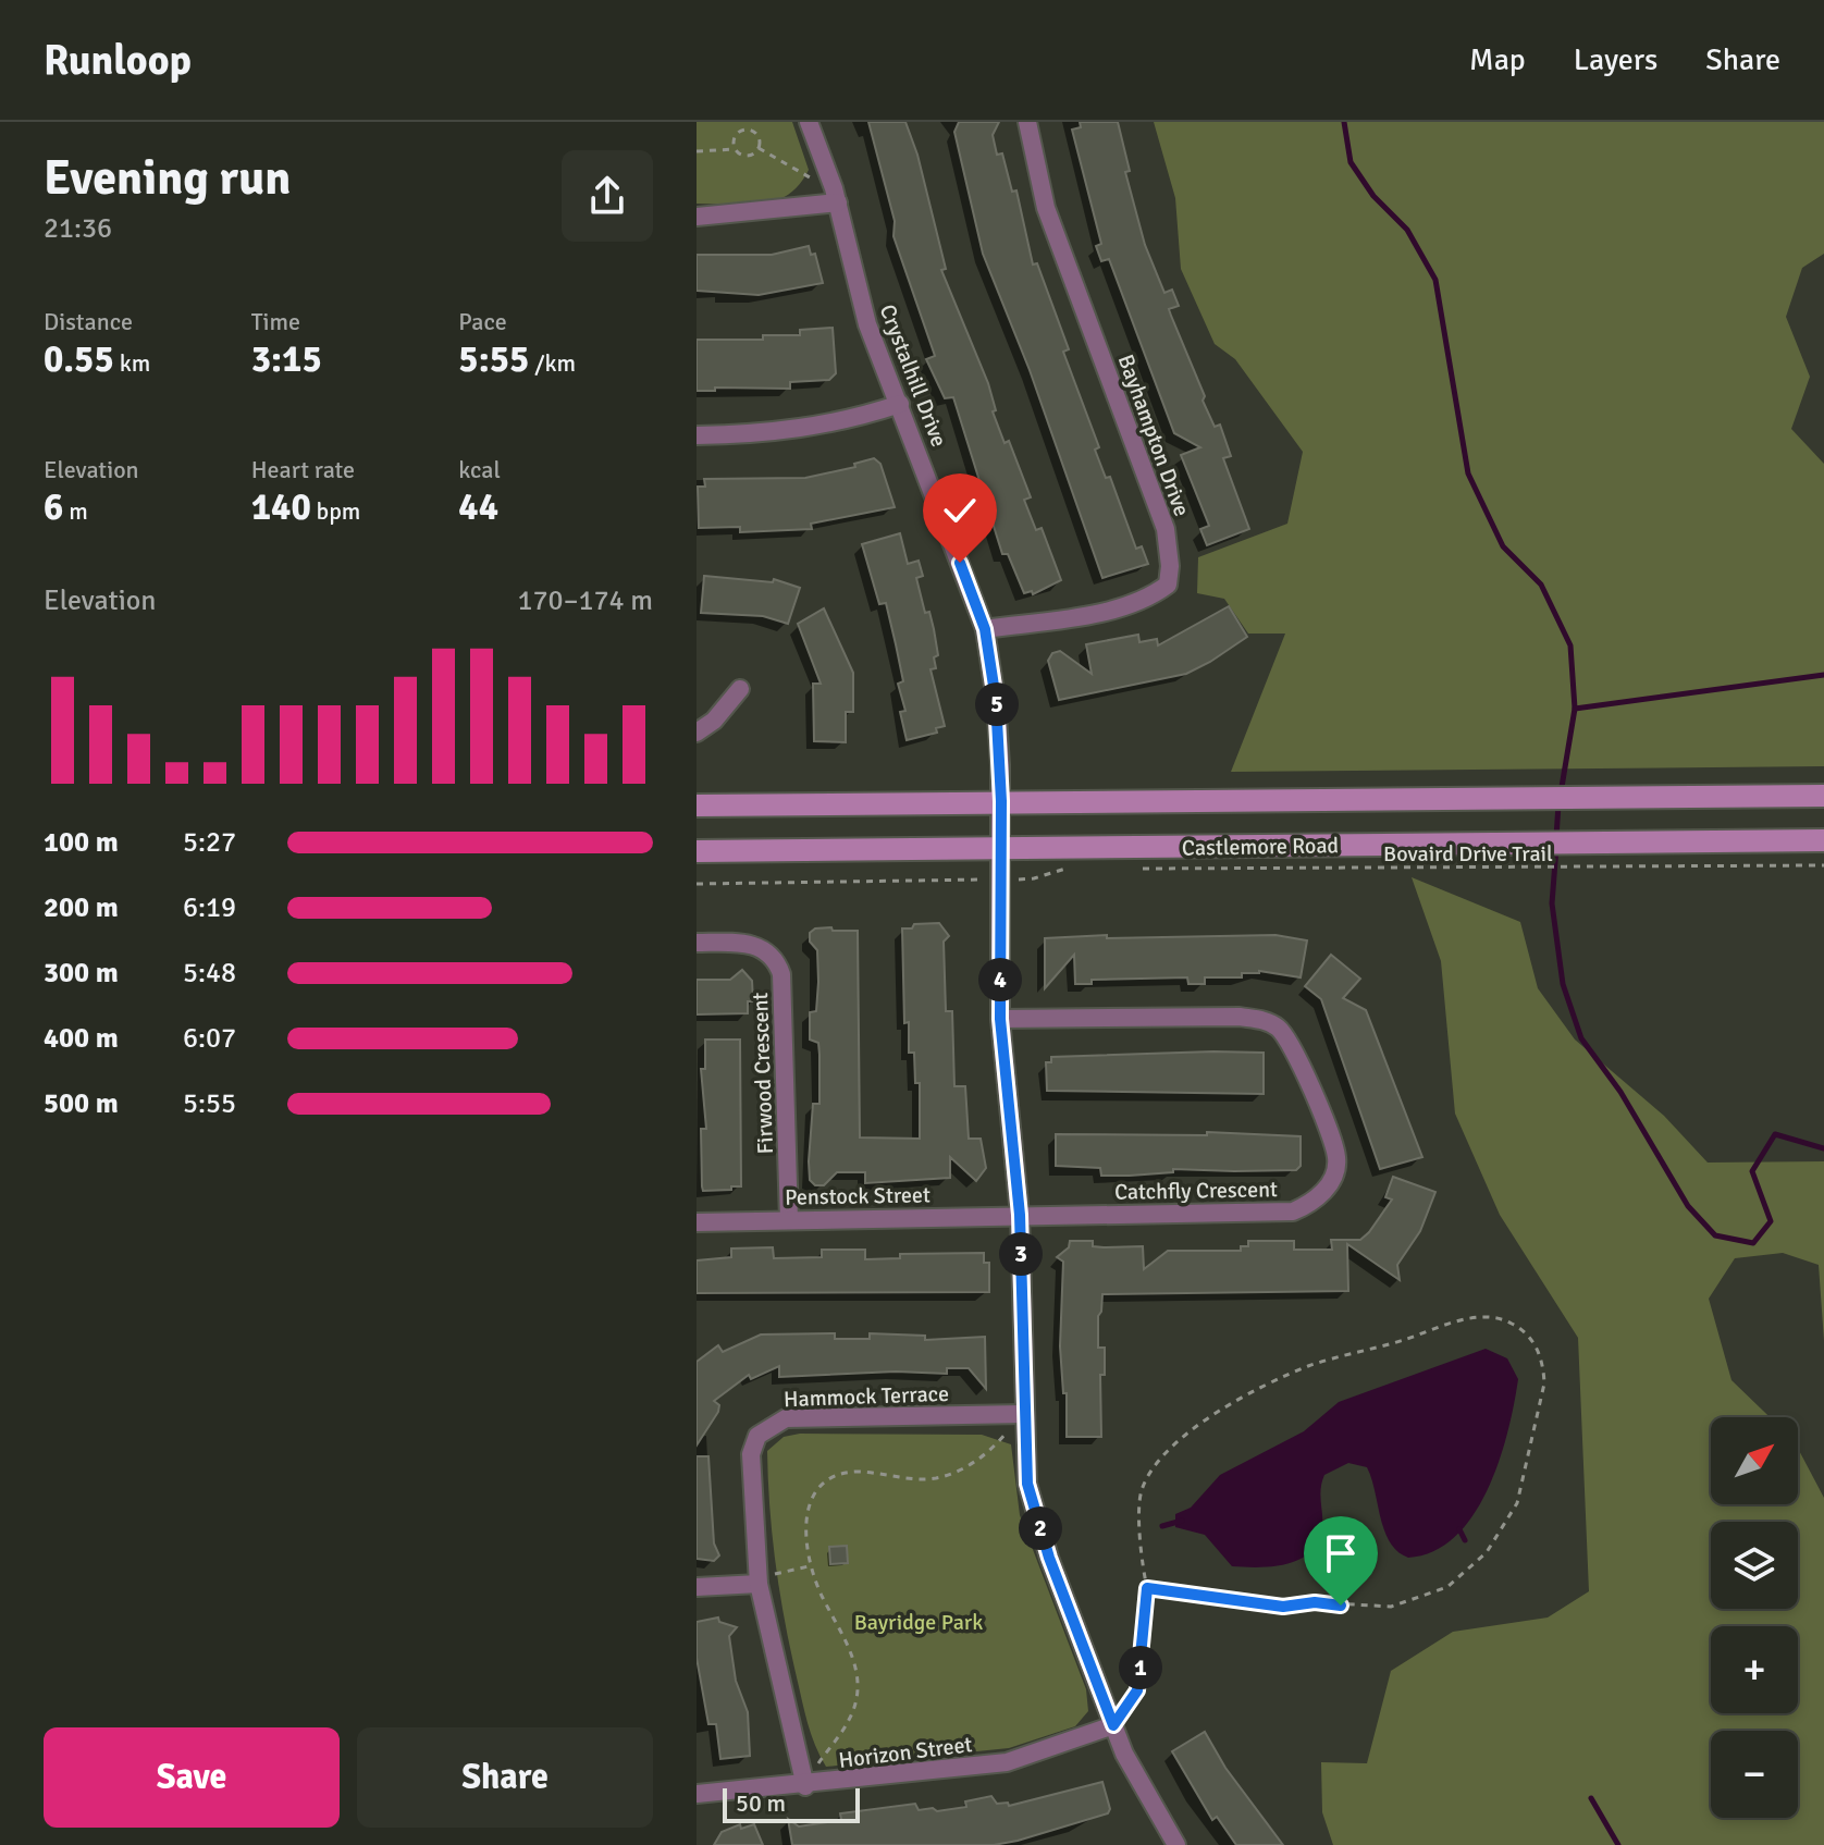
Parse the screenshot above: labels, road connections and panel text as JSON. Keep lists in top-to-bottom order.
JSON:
{
  "streets": {
    "main road": ["Castlemore Road"],
    "street": [
      "Crystalhill Drive",
      "Bayhampton Drive",
      "Firwood Crescent",
      "Catchfly Crescent",
      "Penstock Street",
      "Hammock Terrace",
      "Horizon Street"
    ],
    "path": ["Bovaird Drive Trail"]
  },
  "crossings": [
    ["Crystalhill Drive", "Bayhampton Drive"],
    ["Crystalhill Drive", "Castlemore Road"],
    ["Crystalhill Drive", "Catchfly Crescent"],
    ["Crystalhill Drive", "Penstock Street"],
    ["Crystalhill Drive", "Hammock Terrace"],
    ["Crystalhill Drive", "Horizon Street"],
    ["Firwood Crescent", "Penstock Street"],
    ["Catchfly Crescent", "Penstock Street"],
    ["Hammock Terrace", "Horizon Street"]
  ],
  "parks": ["Bayridge Park"],
  "scale_bar": "50 m",
  "north": "top right",
  "page": {
    "header": "Runloop",
    "nav": ["Map", "Layers", "Share"],
    "heading": ["Evening run", "21:36"],
    "stats": [
      ["Distance", "0.55 km"],
      ["Time", "3:15"],
      ["Pace", "5:55 /km"],
      ["Elevation", "6 m"],
      ["Heart rate", "140 bpm"],
      ["kcal", "44"]
    ],
    "chart": ["Elevation", "170–174 m"],
    "pins": [
      "5",
      "4",
      "3",
      "2",
      "1"
    ],
    "list": [
      {
        "name": "100 m",
        "note": "5:27"
      },
      {
        "name": "200 m",
        "note": "6:19"
      },
      {
        "name": "300 m",
        "note": "5:48"
      },
      {
        "name": "400 m",
        "note": "6:07"
      },
      {
        "name": "500 m",
        "note": "5:55"
      }
    ],
    "map_buttons": ["+", "−"],
    "buttons": ["Save", "Share"],
    "scale": "50 m"
  }
}
